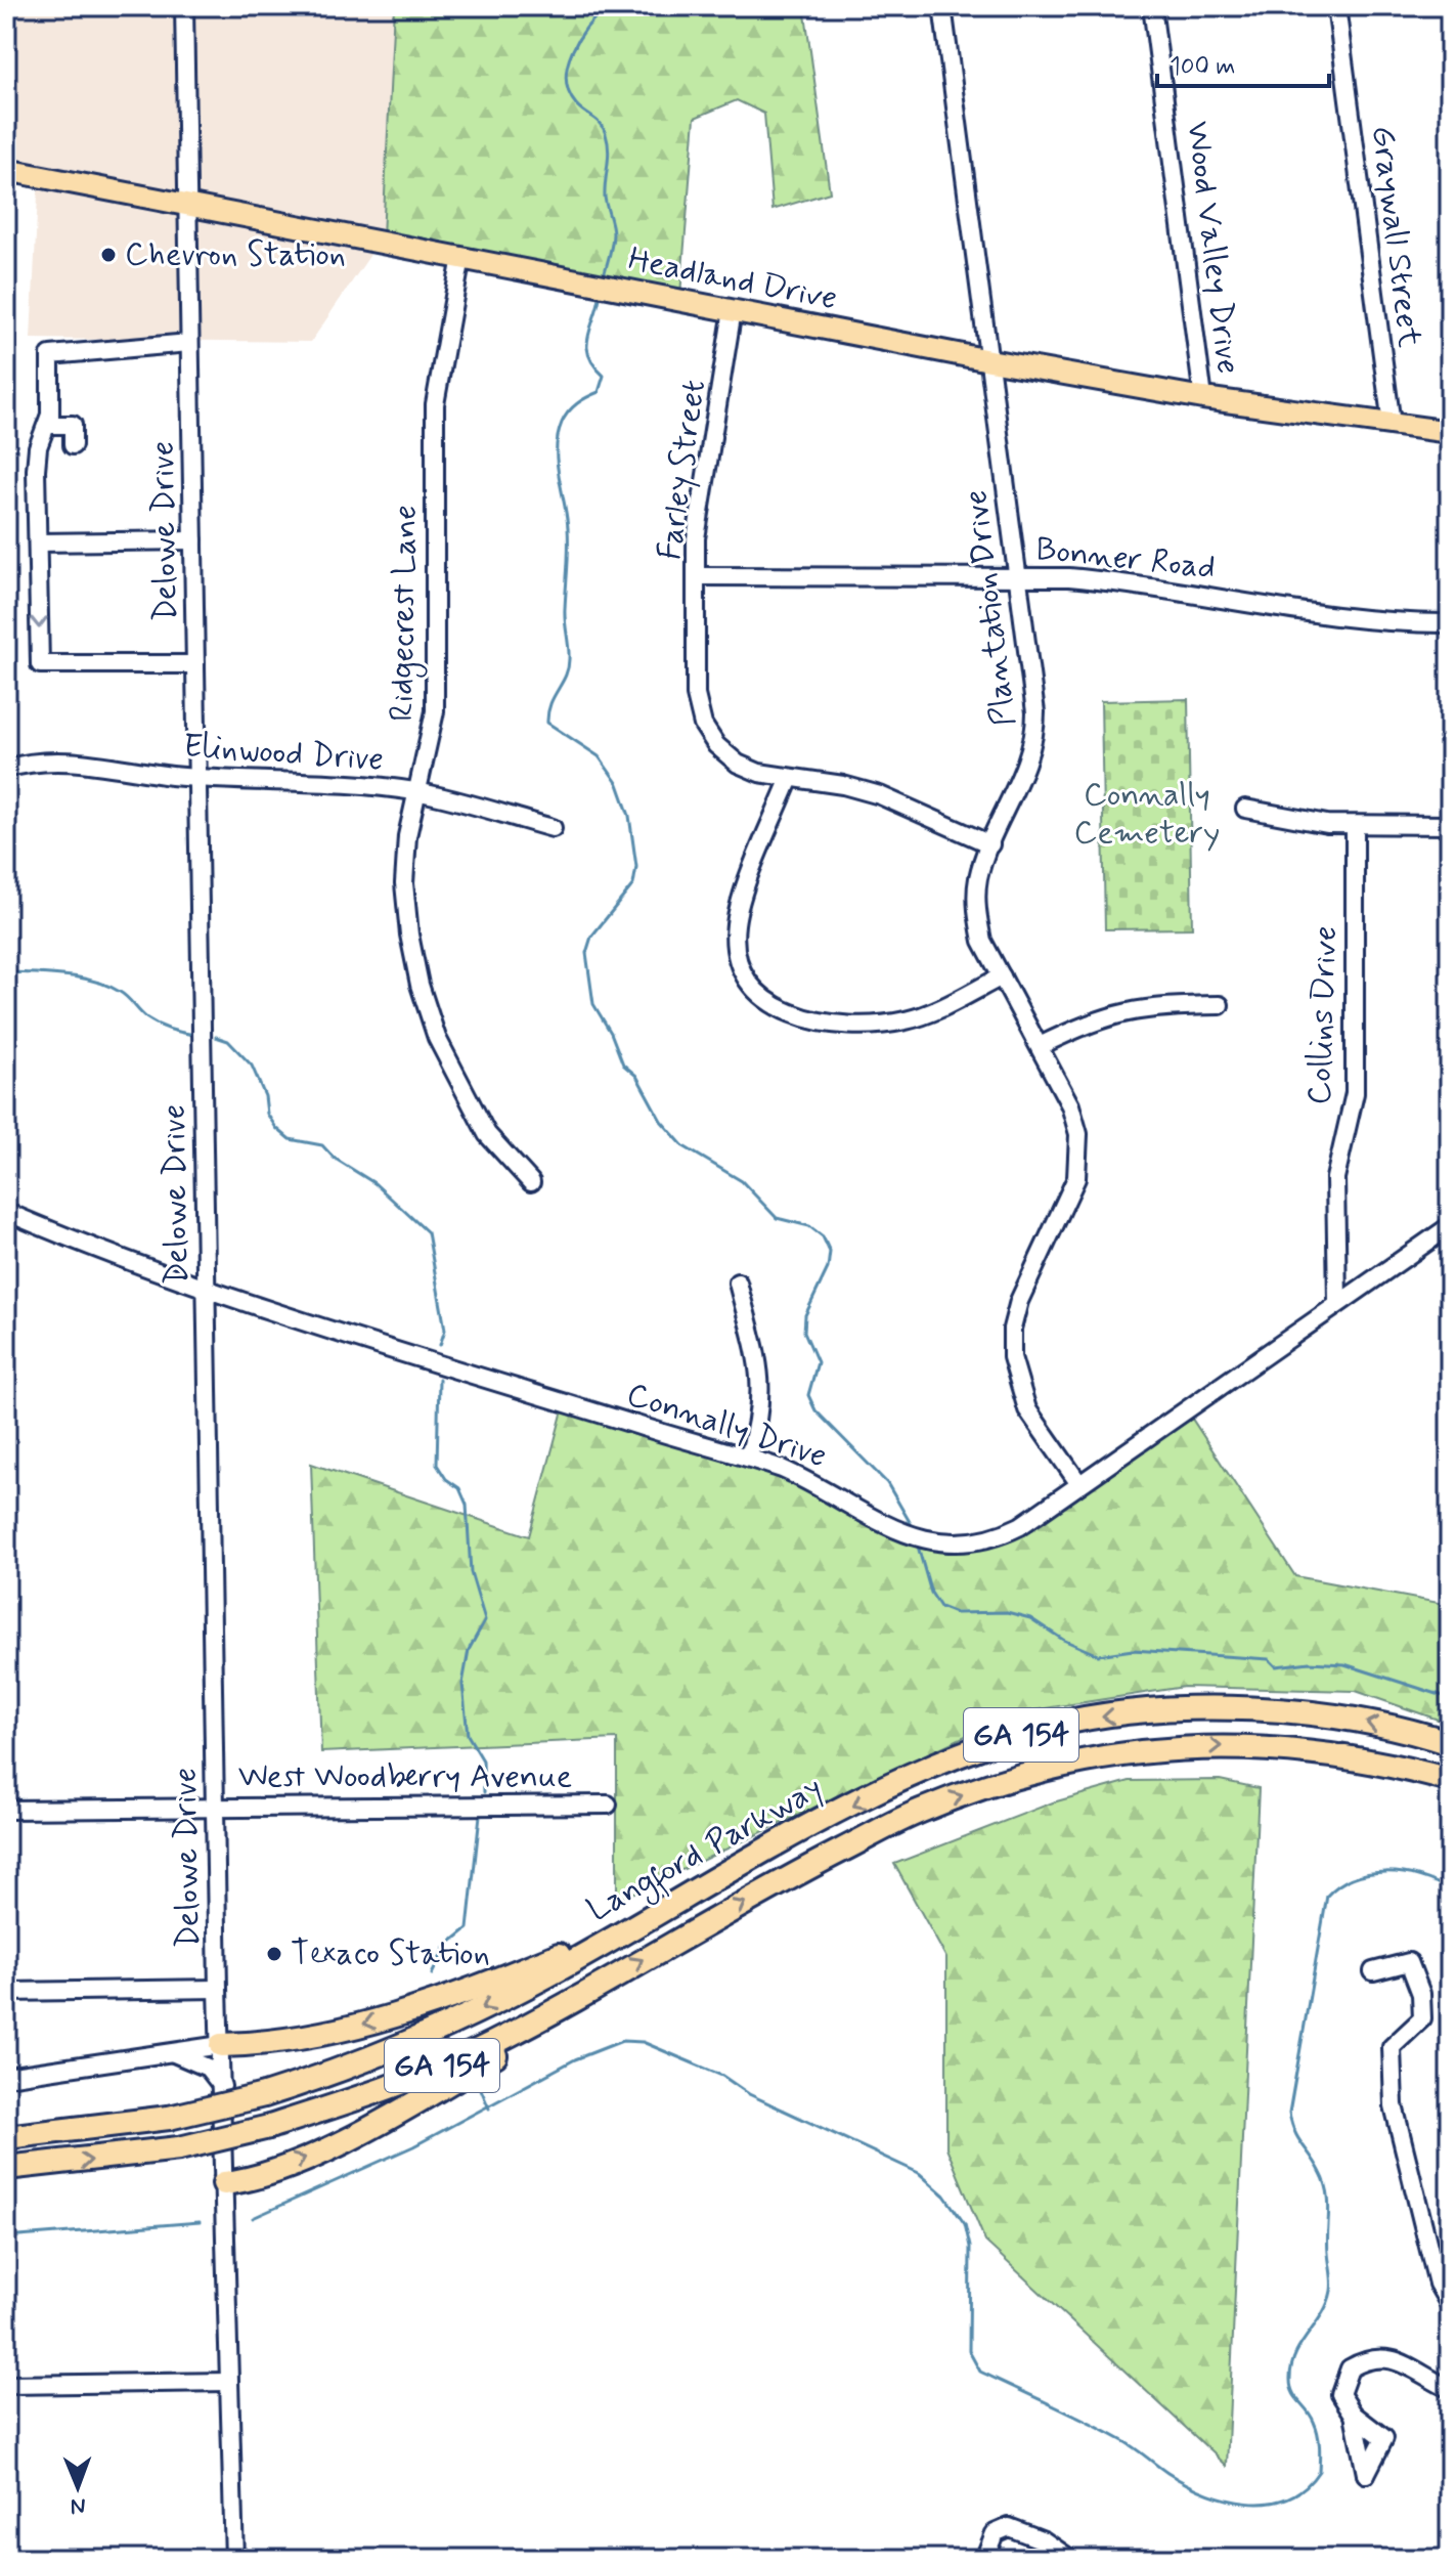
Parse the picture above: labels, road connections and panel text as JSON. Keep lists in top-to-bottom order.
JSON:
{
  "streets": {
    "highway": ["GA 154", "Langford Parkway"],
    "main road": ["Headland Drive"],
    "street": [
      "Graywall Street",
      "Wood Valley Drive",
      "Farley Street",
      "Delowe Drive",
      "Bonner Road",
      "Plantation Drive",
      "Ridgecrest Lane",
      "Elinwood Drive",
      "Collins Drive",
      "Connally Drive",
      "West Woodberry Avenue"
    ]
  },
  "crossings": [
    ["Graywall Street", "Headland Drive"],
    ["Wood Valley Drive", "Headland Drive"],
    ["Headland Drive", "Farley Street"],
    ["Headland Drive", "Delowe Drive"],
    ["Headland Drive", "Plantation Drive"],
    ["Headland Drive", "Ridgecrest Lane"],
    ["Farley Street", "Bonner Road"],
    ["Farley Street", "Plantation Drive"],
    ["Delowe Drive", "Elinwood Drive"],
    ["Delowe Drive", "Connally Drive"],
    ["Delowe Drive", "West Woodberry Avenue"],
    ["Bonner Road", "Plantation Drive"],
    ["Plantation Drive", "Connally Drive"],
    ["Ridgecrest Lane", "Elinwood Drive"],
    ["Collins Drive", "Connally Drive"]
  ],
  "parks": ["Connally Cemetery"],
  "places": ["Chevron Station", "Texaco Station"],
  "scale_bar": "100 m",
  "north": "bottom"
}
